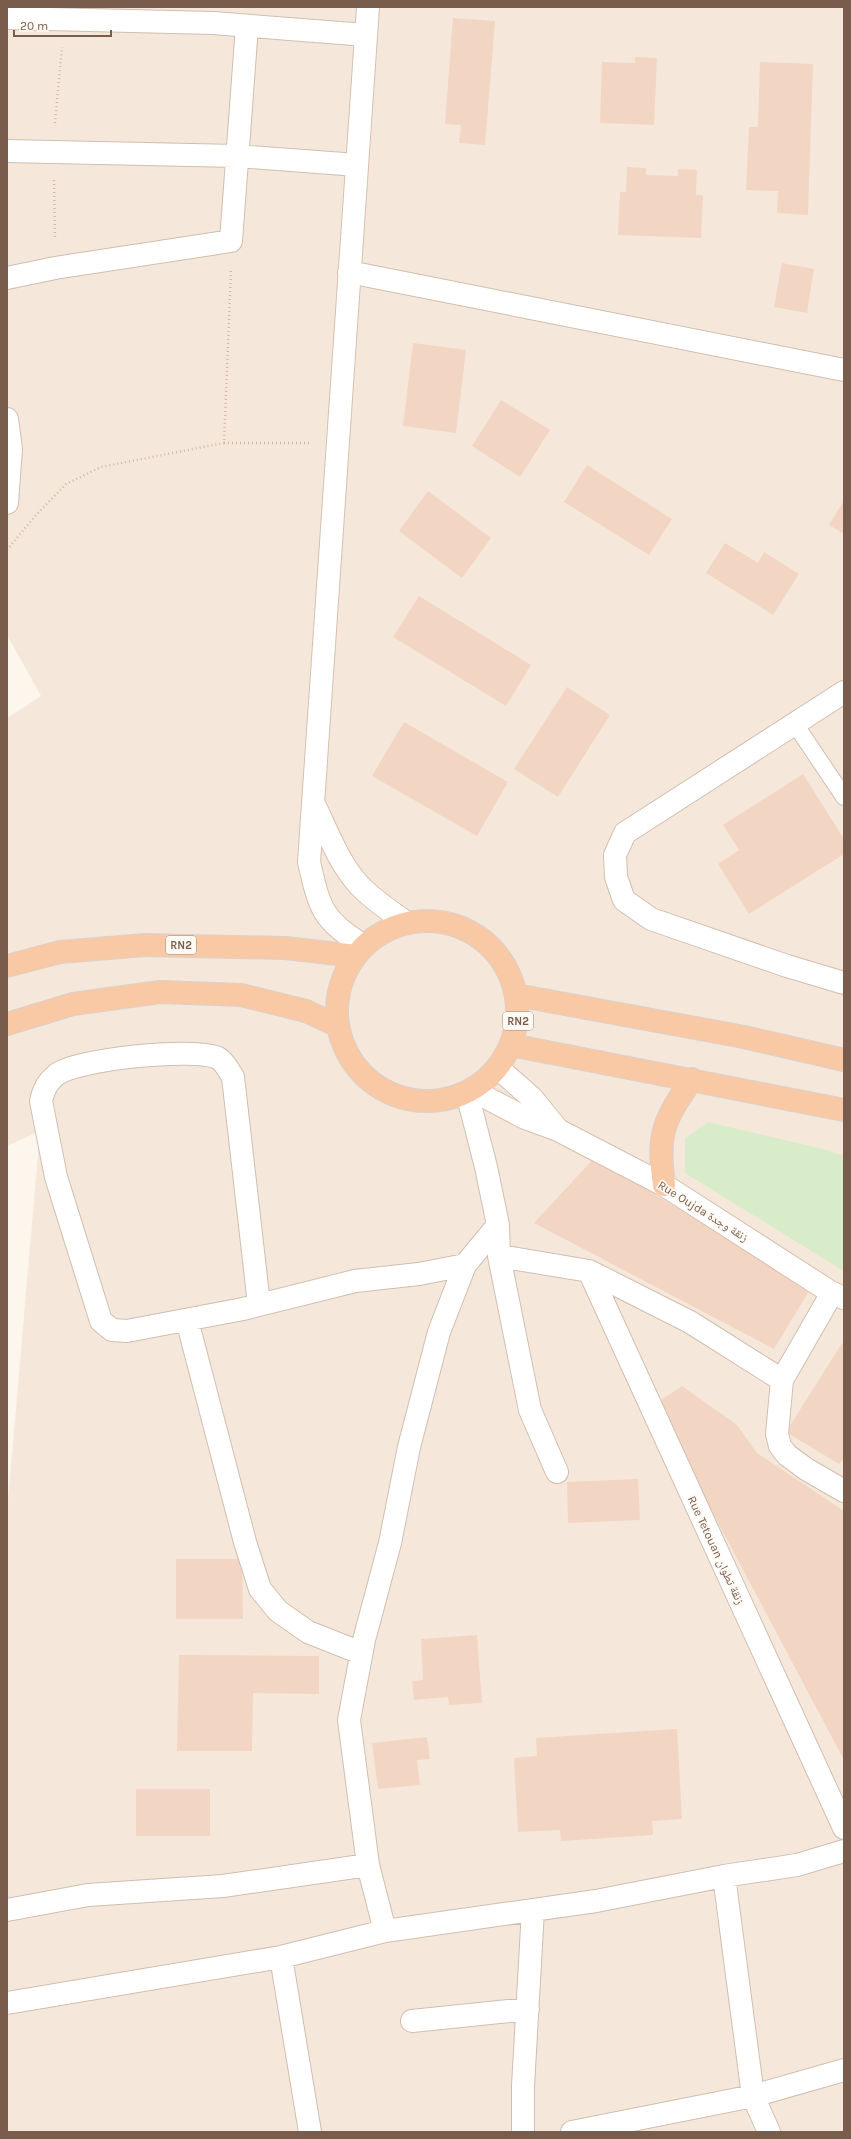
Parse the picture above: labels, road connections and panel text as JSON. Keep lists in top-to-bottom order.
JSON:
{
  "streets": {
    "highway": ["RN2"],
    "street": ["Rue Oujda زنقة وجدة", "Rue Tetouan زنقة تطوان"]
  },
  "crossings": [
    ["RN2", "Rue Oujda زنقة وجدة"]
  ],
  "scale_bar": "20 m"
}
